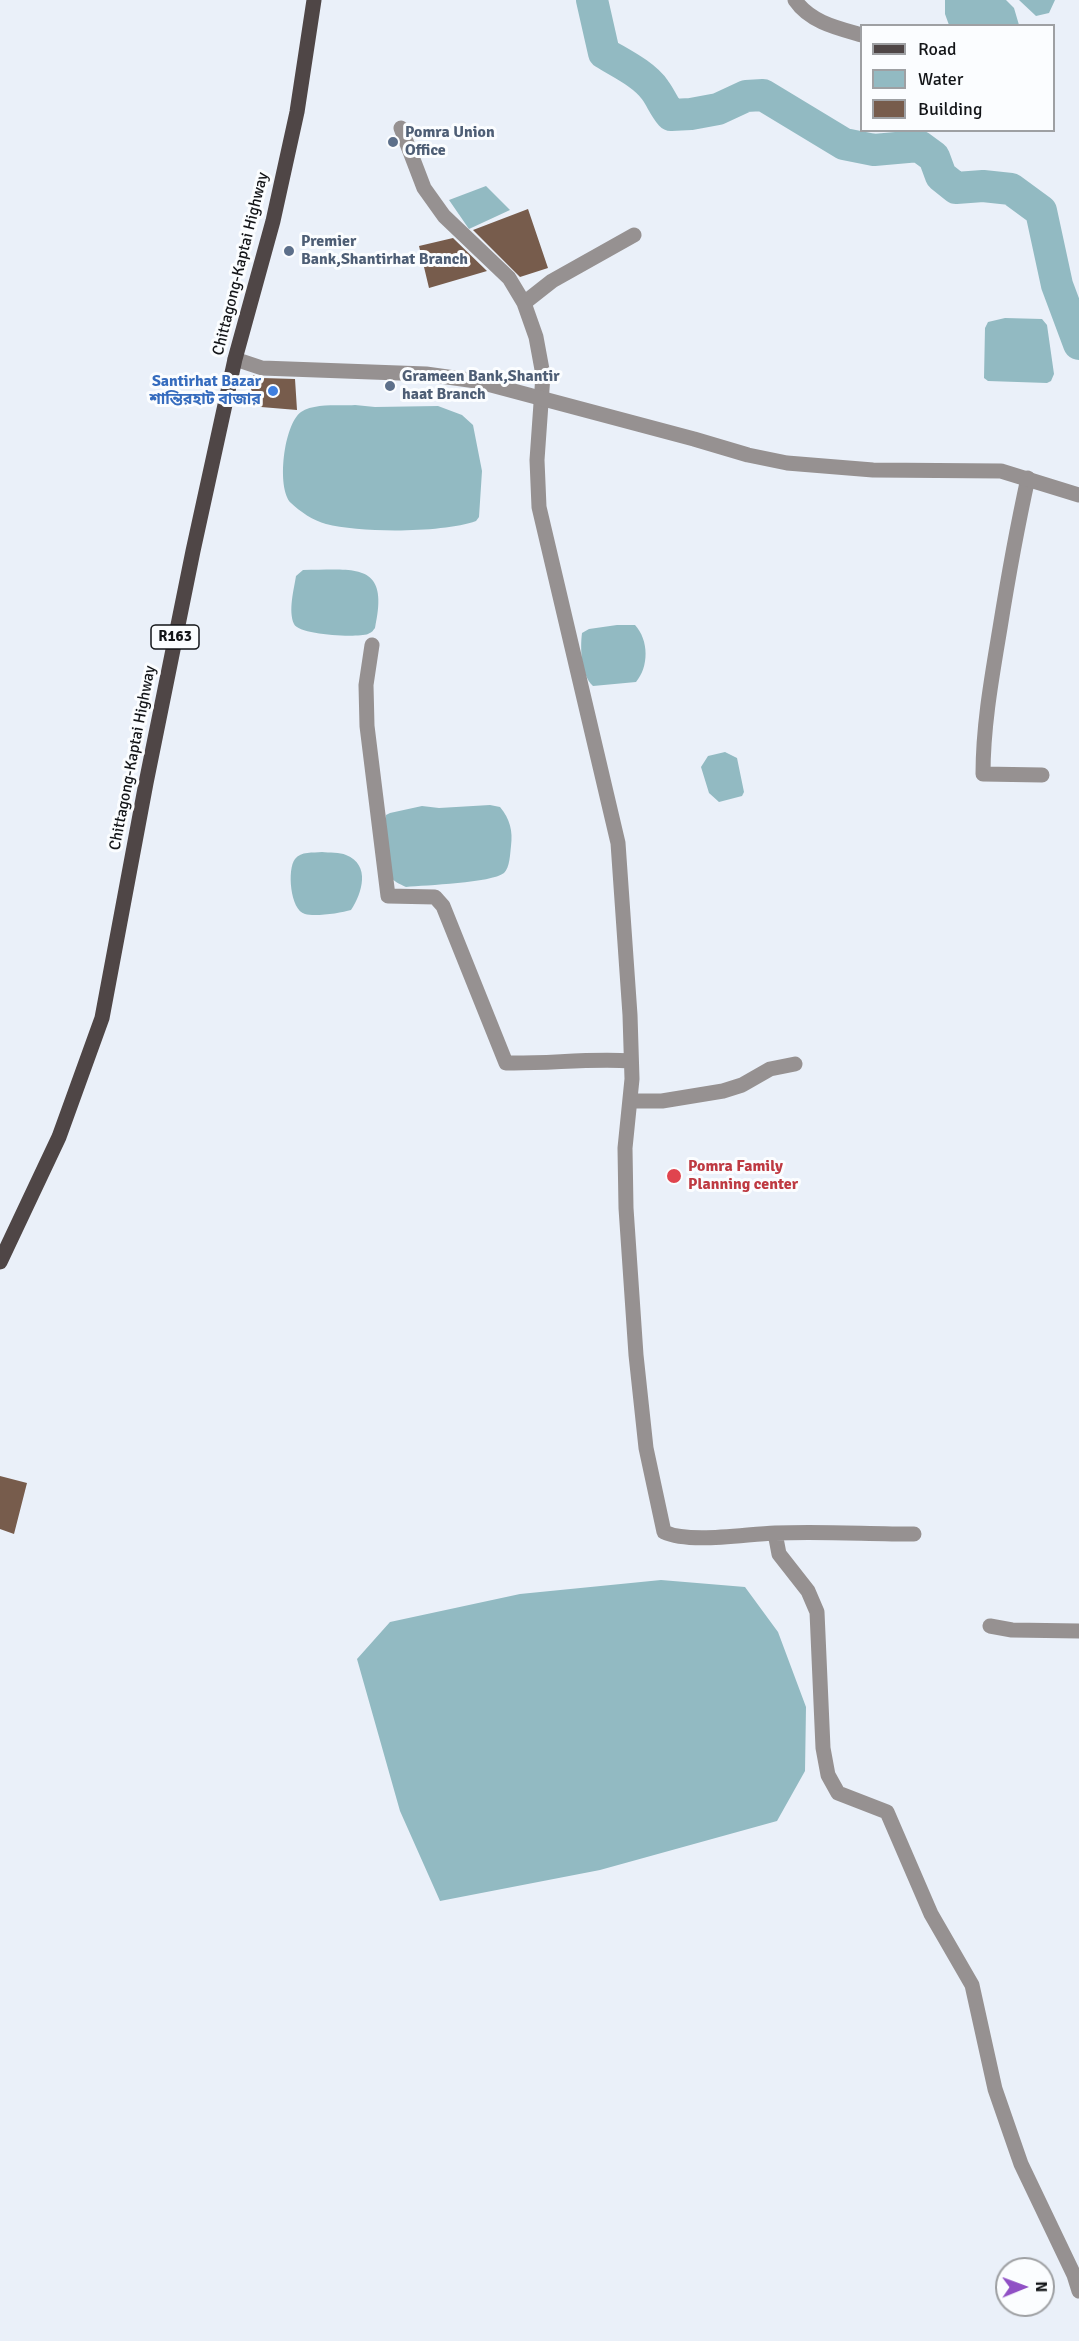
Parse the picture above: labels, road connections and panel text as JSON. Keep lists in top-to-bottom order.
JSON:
{
  "streets": {
    "main road": ["Chittagong-Kaptai Highway", "R163"]
  },
  "places": [
    "Pomra Union Office",
    "Premier Bank,Shantirhat Branch",
    "Grameen Bank,Shantir haat Branch",
    "Santirhat Bazar শান্তিরহাট বাজার",
    "Pomra Family Planning center"
  ],
  "legend": ["Road", "Water", "Building"],
  "north": "right"
}
